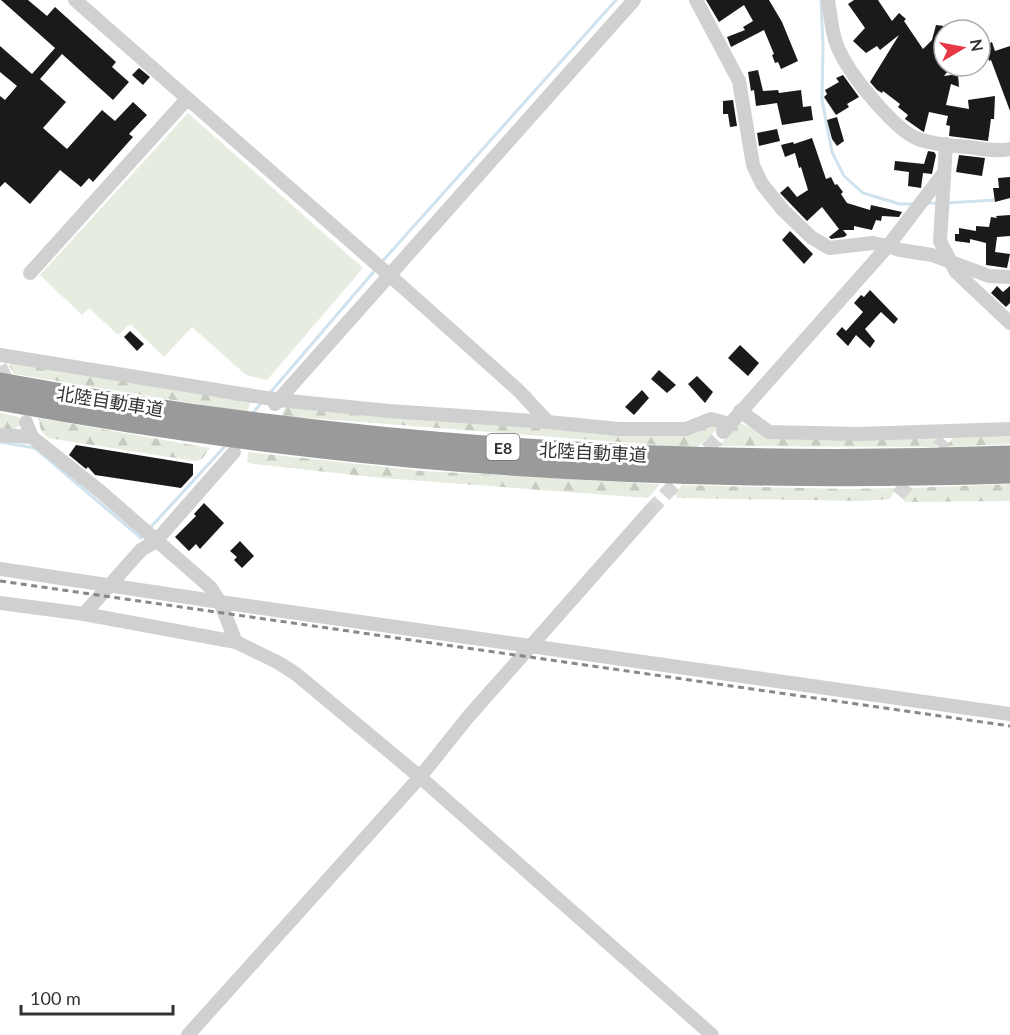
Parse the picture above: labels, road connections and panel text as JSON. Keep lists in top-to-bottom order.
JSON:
{
  "streets": {
    "highway": ["北陸自動車道", "E8"]
  },
  "scale_bar": "100 m",
  "north": "right"
}
